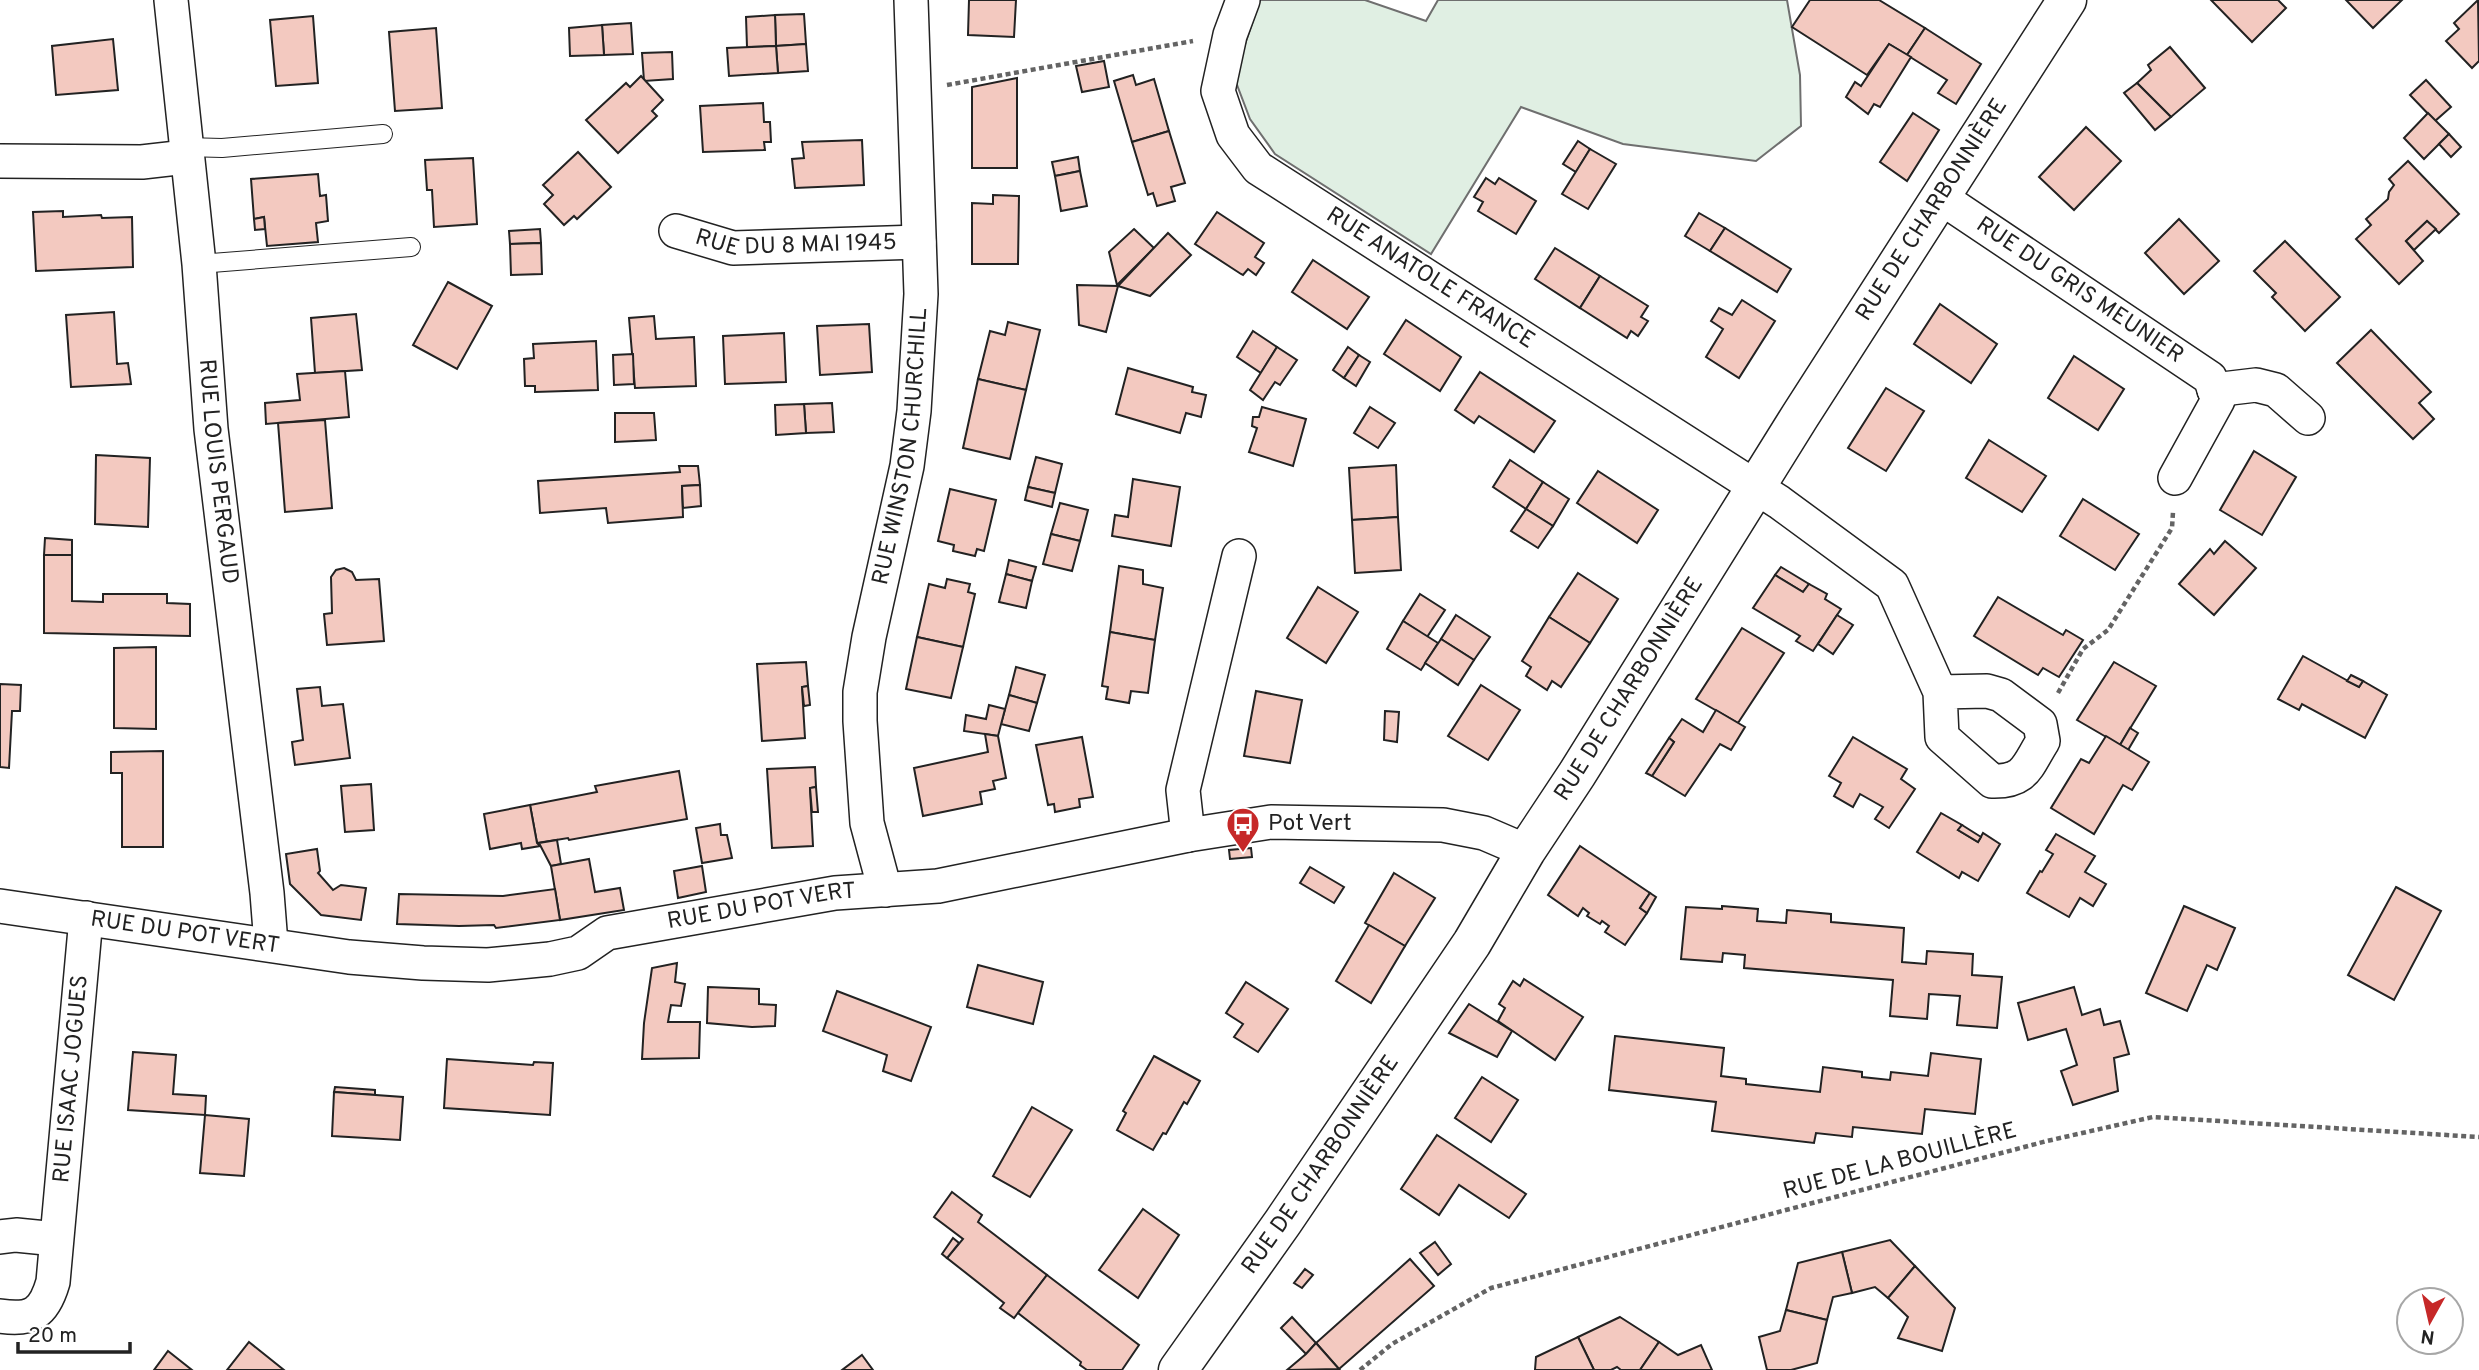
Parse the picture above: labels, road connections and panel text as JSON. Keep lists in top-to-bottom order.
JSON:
{
  "streets": {
    "street": [
      "RUE DE CHARBONNIÈRE",
      "RUE DU 8 MAI 1945",
      "RUE ANATOLE FRANCE",
      "RUE DU GRIS MEUNIER",
      "RUE WINSTON CHURCHILL",
      "RUE LOUIS PERGAUD",
      "RUE DU POT VERT",
      "RUE ISAAC JOGUES"
    ],
    "path": ["RUE DE LA BOUILLÈRE"]
  },
  "crossings": [
    ["RUE DE CHARBONNIÈRE", "RUE ANATOLE FRANCE"],
    ["RUE DE CHARBONNIÈRE", "RUE DU GRIS MEUNIER"],
    ["RUE DE CHARBONNIÈRE", "RUE DU POT VERT"],
    ["RUE DU 8 MAI 1945", "RUE WINSTON CHURCHILL"],
    ["RUE WINSTON CHURCHILL", "RUE DU POT VERT"],
    ["RUE LOUIS PERGAUD", "RUE DU POT VERT"],
    ["RUE DU POT VERT", "RUE ISAAC JOGUES"]
  ],
  "places": {
    "bus stop": ["Pot Vert"]
  },
  "scale_bar": "20 m",
  "north": "bottom"
}
